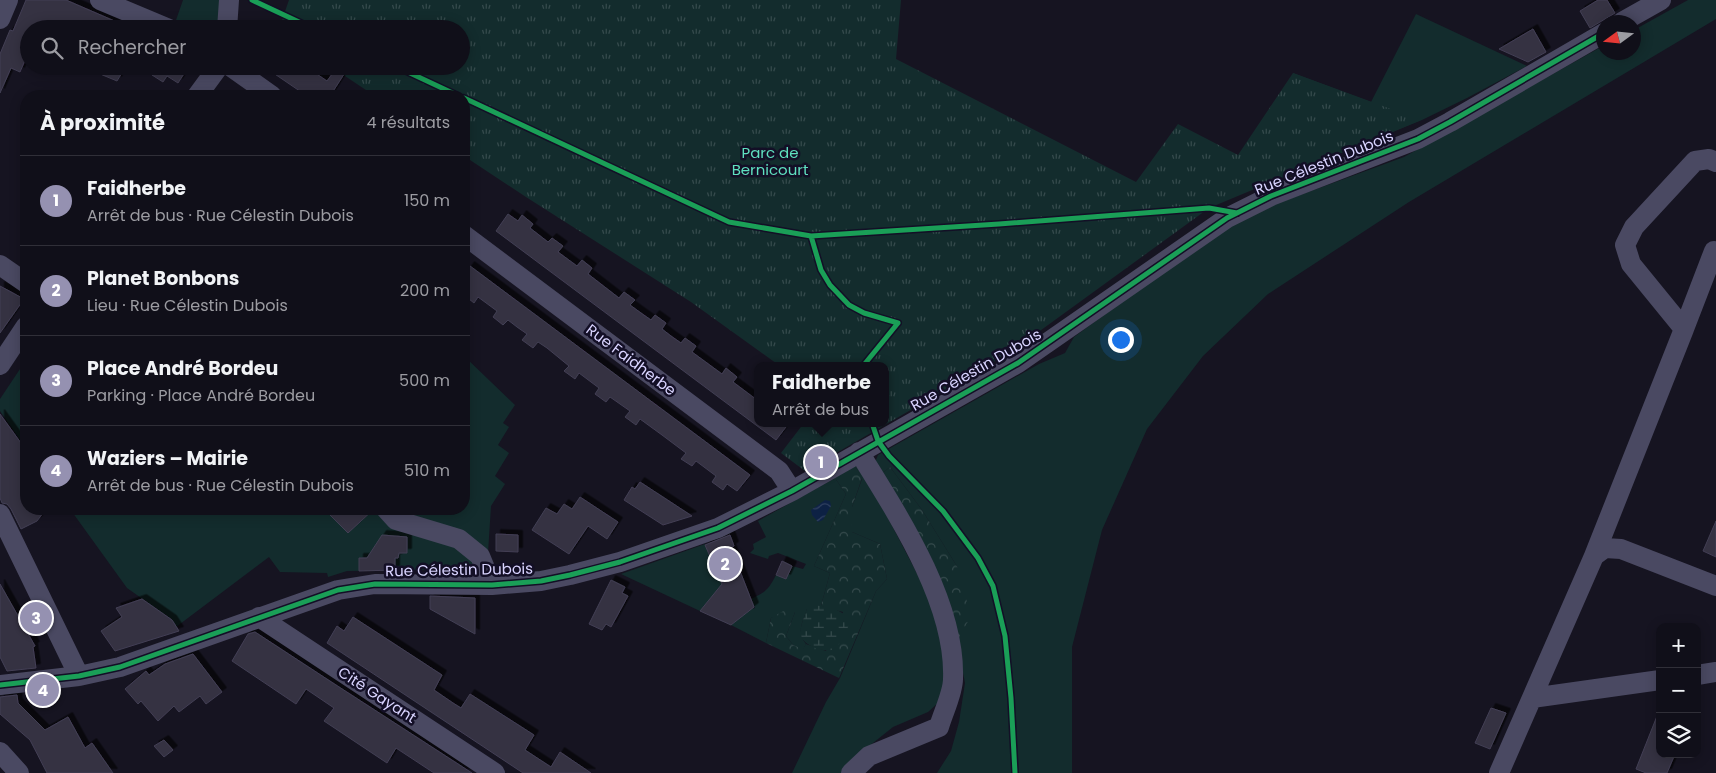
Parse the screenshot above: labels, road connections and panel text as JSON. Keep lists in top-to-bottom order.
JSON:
{
  "streets": {
    "street": ["Rue Célestin Dubois", "Rue Faidherbe", "Cité Gayant"]
  },
  "crossings": [
    ["Rue Célestin Dubois", "Rue Faidherbe"],
    ["Rue Célestin Dubois", "Cité Gayant"]
  ],
  "parks": ["Parc de Bernicourt"],
  "north": "left",
  "page": {
    "search": "Rechercher",
    "heading": ["À proximité", "4 résultats"],
    "list": [
      {
        "mark": "1",
        "name": "Faidherbe",
        "note": "Arrêt de bus · Rue Célestin Dubois",
        "value": "150 m"
      },
      {
        "mark": "2",
        "name": "Planet Bonbons",
        "note": "Lieu · Rue Célestin Dubois",
        "value": "200 m"
      },
      {
        "mark": "3",
        "name": "Place André Bordeu",
        "note": "Parking · Place André Bordeu",
        "value": "500 m"
      },
      {
        "mark": "4",
        "name": "Waziers – Mairie",
        "note": "Arrêt de bus · Rue Célestin Dubois",
        "value": "510 m"
      }
    ],
    "popup": ["Faidherbe", "Arrêt de bus"],
    "pins": [
      "1",
      "2",
      "3",
      "4"
    ],
    "map_buttons": ["+", "−"]
  }
}
